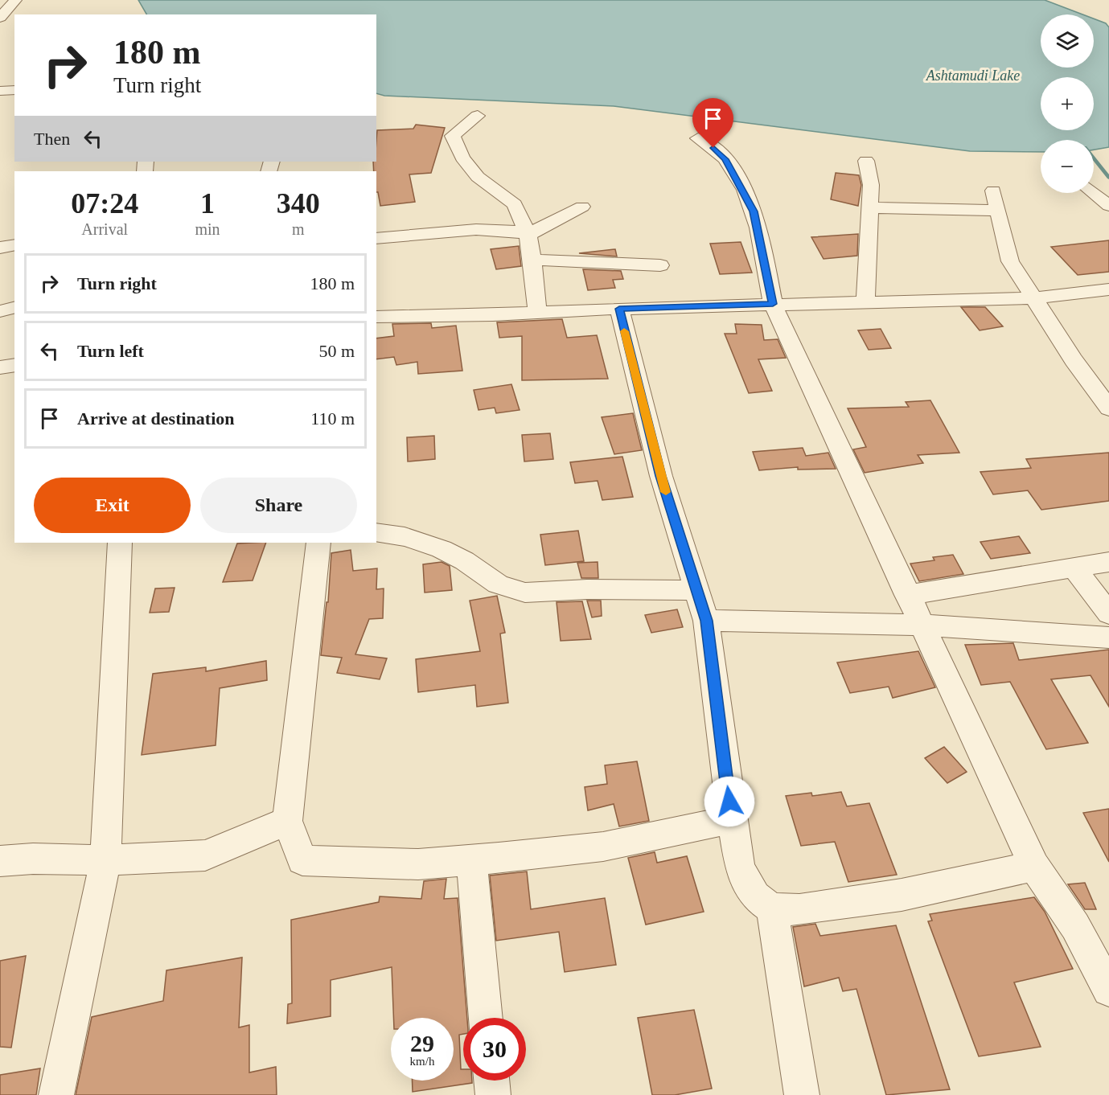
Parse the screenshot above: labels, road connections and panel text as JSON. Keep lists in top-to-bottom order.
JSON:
{
  "water": ["Ashtamudi Lake"],
  "page": {
    "map_buttons": ["+", "−"],
    "turn": ["180 m", "Turn right"],
    "then": "Then",
    "eta": [
      "07:24",
      "Arrival",
      "1",
      "min",
      "340",
      "m"
    ],
    "list": [
      {
        "name": "Turn right",
        "value": "180 m"
      },
      {
        "name": "Turn left",
        "value": "50 m"
      },
      {
        "name": "Arrive at destination",
        "value": "110 m"
      }
    ],
    "buttons": ["Exit", "Share"],
    "speed": "29 km/h",
    "limit": "30"
  }
}
